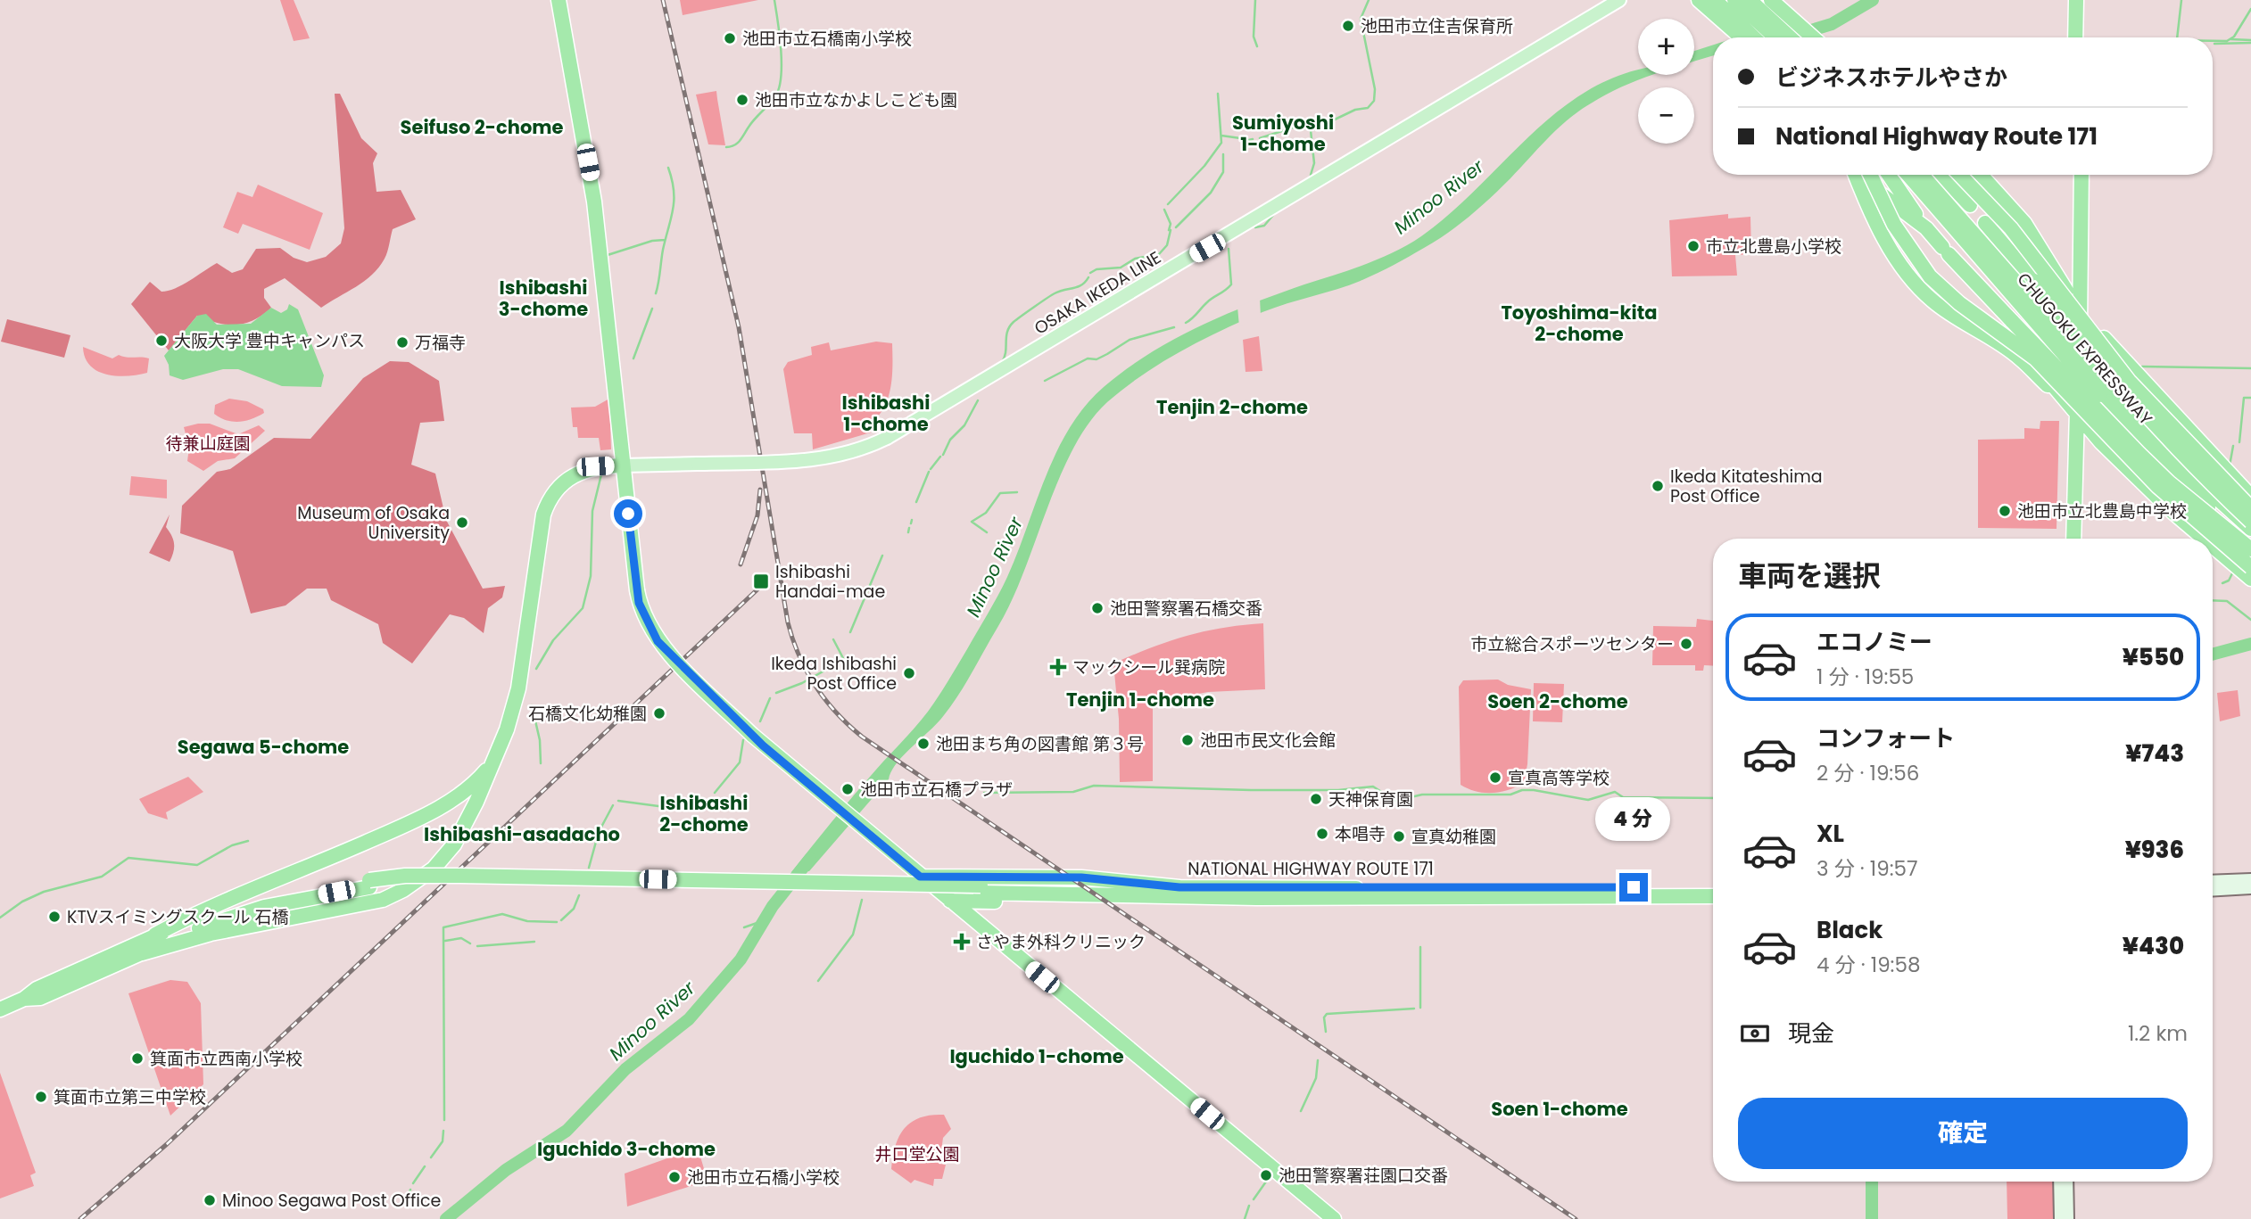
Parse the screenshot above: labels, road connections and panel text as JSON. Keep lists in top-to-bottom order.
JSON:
{
  "streets": {
    "highway": ["CHUGOKU EXPRESSWAY", "NATIONAL HIGHWAY ROUTE 171"],
    "main road": ["OSAKA IKEDA LINE"]
  },
  "districts": [
    "Sumiyoshi 1-chome",
    "Seifuso 2-chome",
    "Ishibashi 3-chome",
    "Toyoshima-kita 2-chome",
    "Ishibashi 1-chome",
    "Tenjin 2-chome",
    "Tenjin 1-chome",
    "Soen 2-chome",
    "Segawa 5-chome",
    "Ishibashi 2-chome",
    "Ishibashi-asadacho",
    "Iguchido 1-chome",
    "Soen 1-chome",
    "Iguchido 3-chome"
  ],
  "water": ["Minoo River"],
  "parks": ["待兼山庭園", "井口堂公園"],
  "places": {
    "other": [
      "池田市立住吉保育所",
      "池田市立石橋南小学校",
      "池田市立なかよしこども園",
      "市立北豊島小学校",
      "大阪大学 豊中キャンパス",
      "万福寺",
      "Ikeda Kitateshima Post Office",
      "池田市立北豊島中学校",
      "Museum of Osaka University",
      "池田警察署石橋交番",
      "市立総合スポーツセンター",
      "Ikeda Ishibashi Post Office",
      "石橋文化幼稚園",
      "池田市民文化会館",
      "池田まち角の図書館 第３号",
      "宣真高等学校",
      "池田市立石橋プラザ",
      "天神保育園",
      "本唱寺",
      "宣真幼稚園",
      "KTVスイミングスクール 石橋",
      "箕面市立西南小学校",
      "箕面市立第三中学校",
      "池田警察署荘園口交番",
      "池田市立石橋小学校",
      "Minoo Segawa Post Office"
    ],
    "transit": ["Ishibashi Handai-mae"],
    "health": ["マックシール巽病院", "さやま外科クリニック"]
  },
  "page": {
    "map_buttons": ["+", "−"],
    "banner": ["ビジネスホテルやさか", "National Highway Route 171"],
    "heading": "車両を選択",
    "list": [
      {
        "name": "エコノミー",
        "note": "1 分 · 19:55",
        "value": "¥550"
      },
      {
        "name": "コンフォート",
        "note": "2 分 · 19:56",
        "value": "¥743"
      },
      {
        "name": "XL",
        "note": "3 分 · 19:57",
        "value": "¥936"
      },
      {
        "name": "Black",
        "note": "4 分 · 19:58",
        "value": "¥430"
      }
    ],
    "bubble": "4 分",
    "pay": ["現金", "1.2 km"],
    "buttons": "確定"
  }
}
